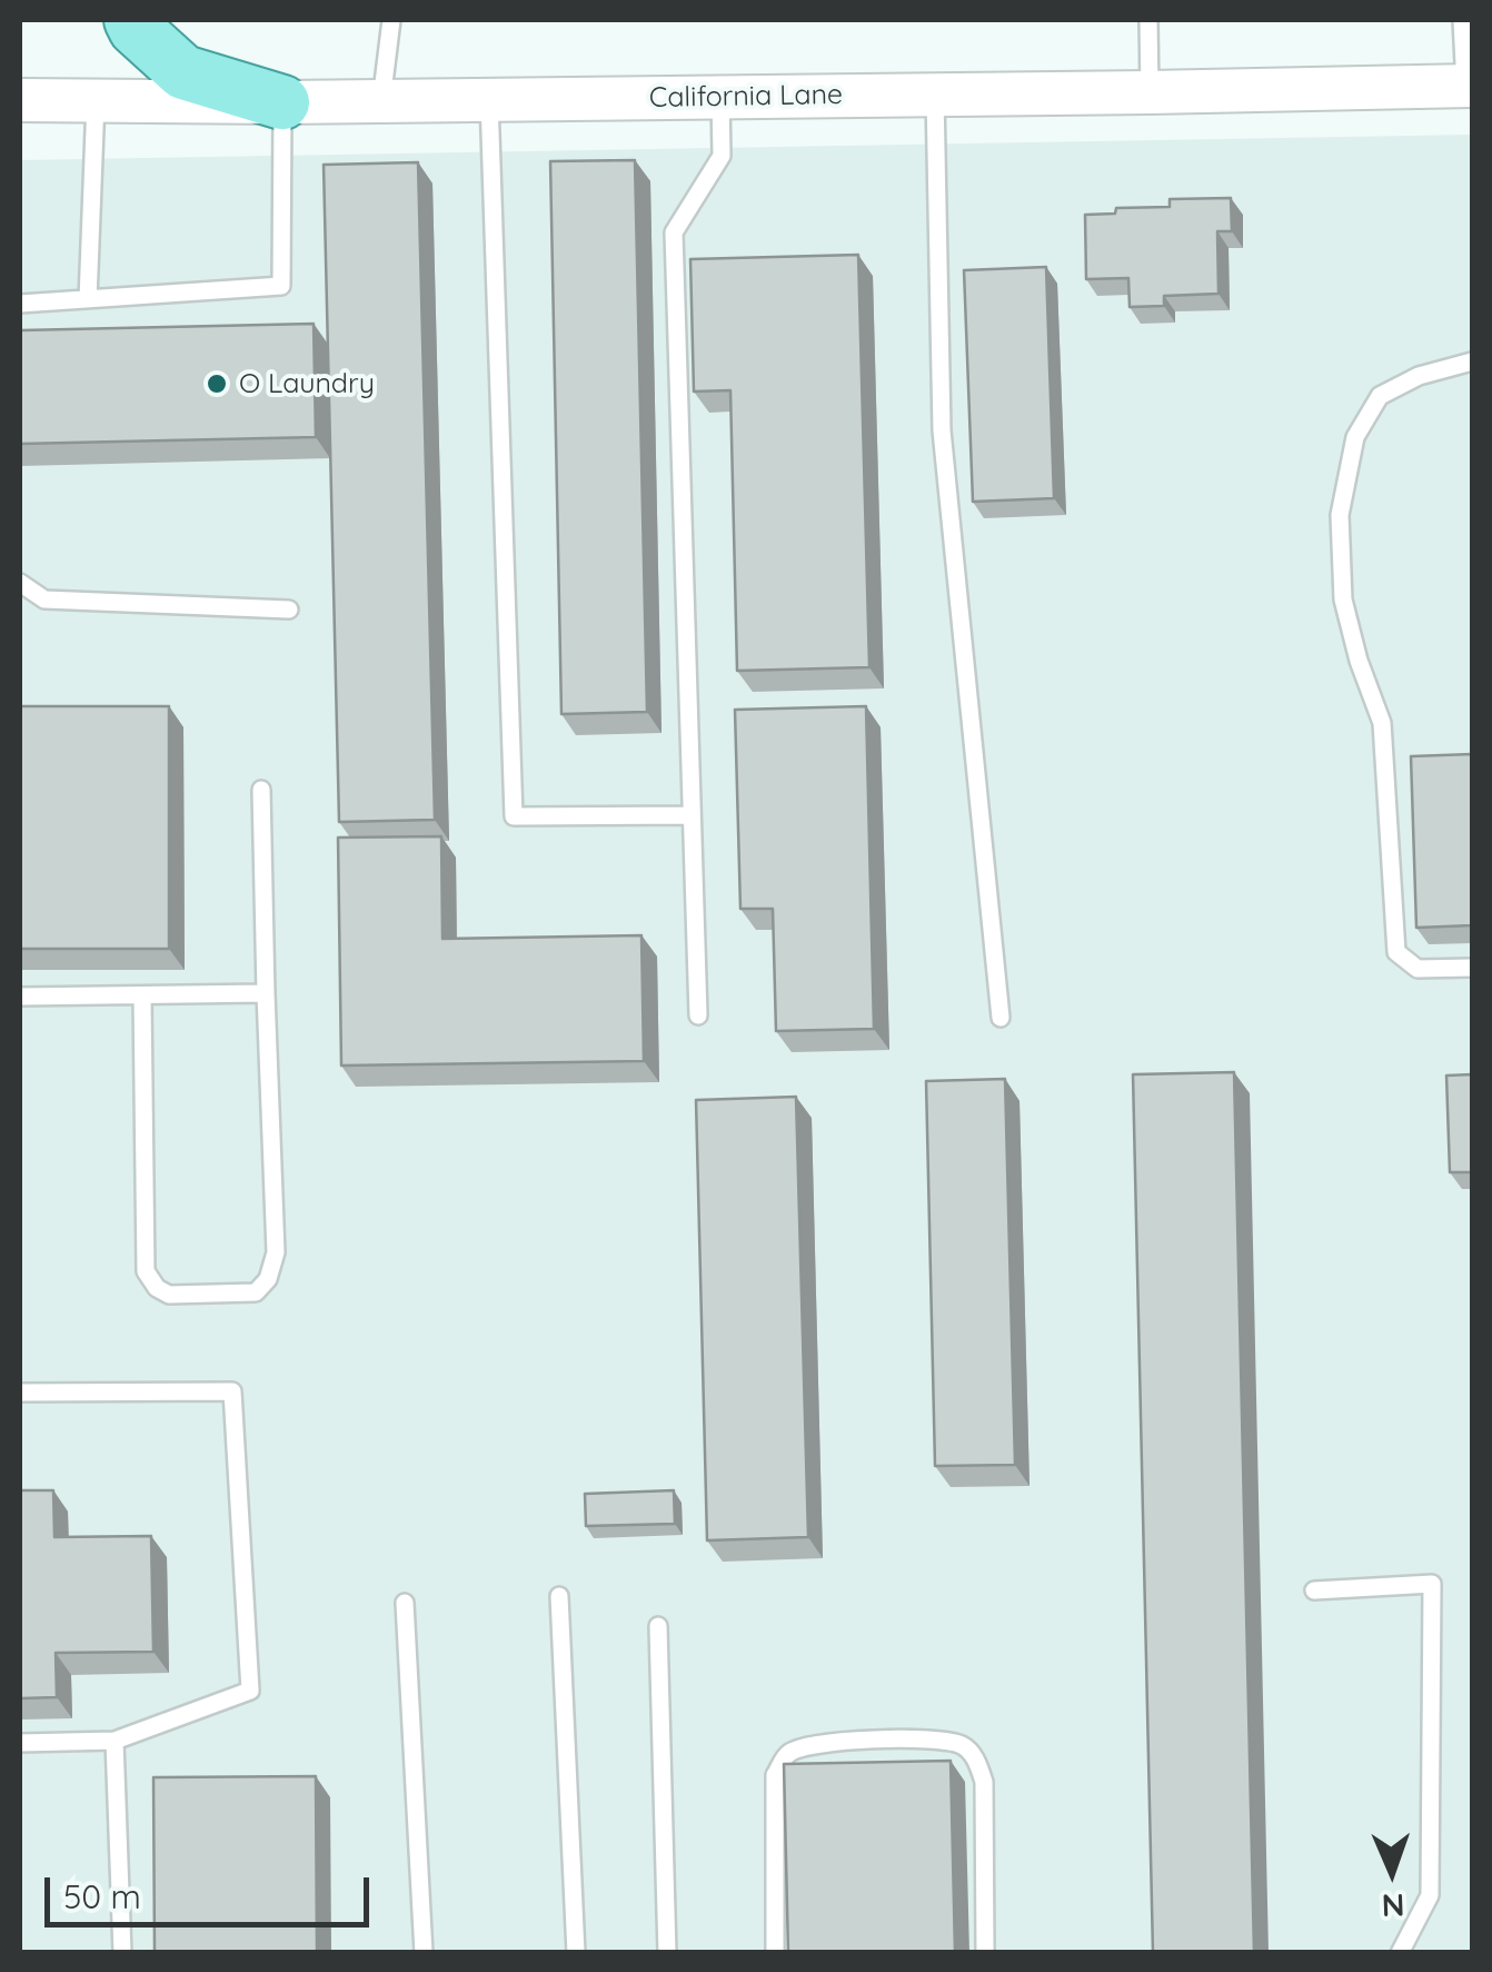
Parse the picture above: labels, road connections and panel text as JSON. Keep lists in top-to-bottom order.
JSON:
{
  "streets": {
    "street": ["California Lane"]
  },
  "places": ["O Laundry"],
  "scale_bar": "50 m",
  "north": "bottom"
}
